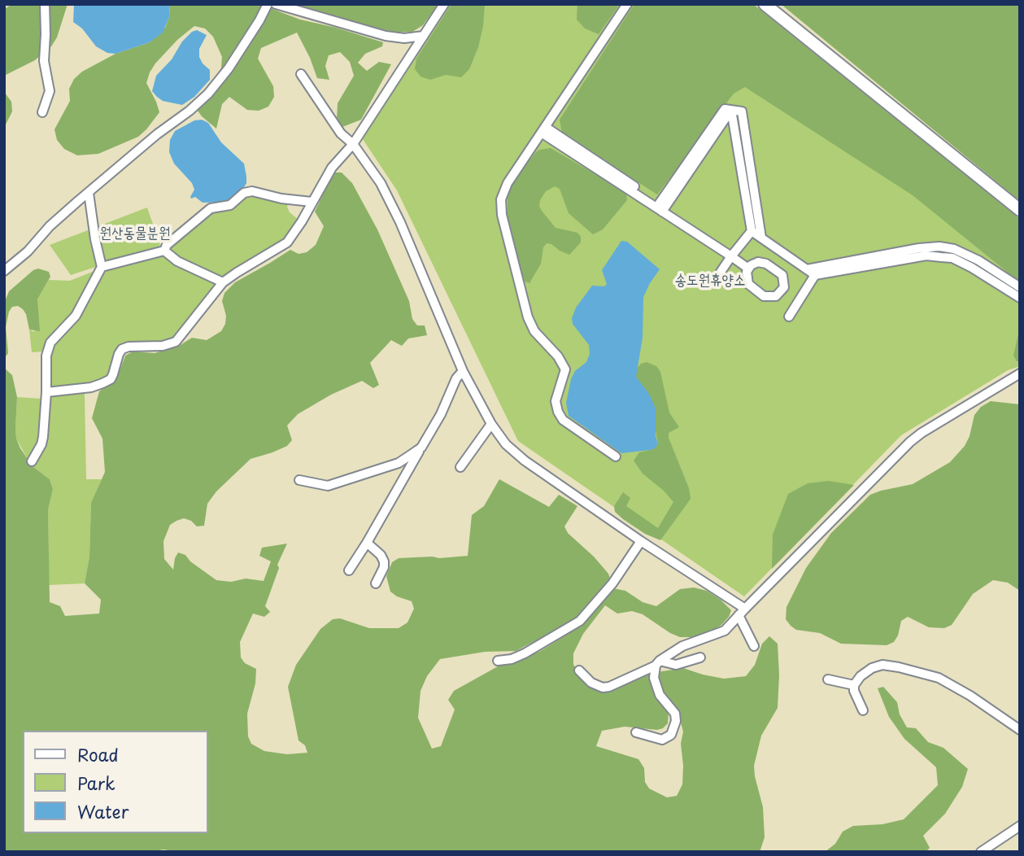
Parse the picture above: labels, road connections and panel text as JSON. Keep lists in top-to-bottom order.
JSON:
{
  "parks": ["원산동물분원", "송도원휴양소"],
  "legend": ["Road", "Park", "Water"]
}
